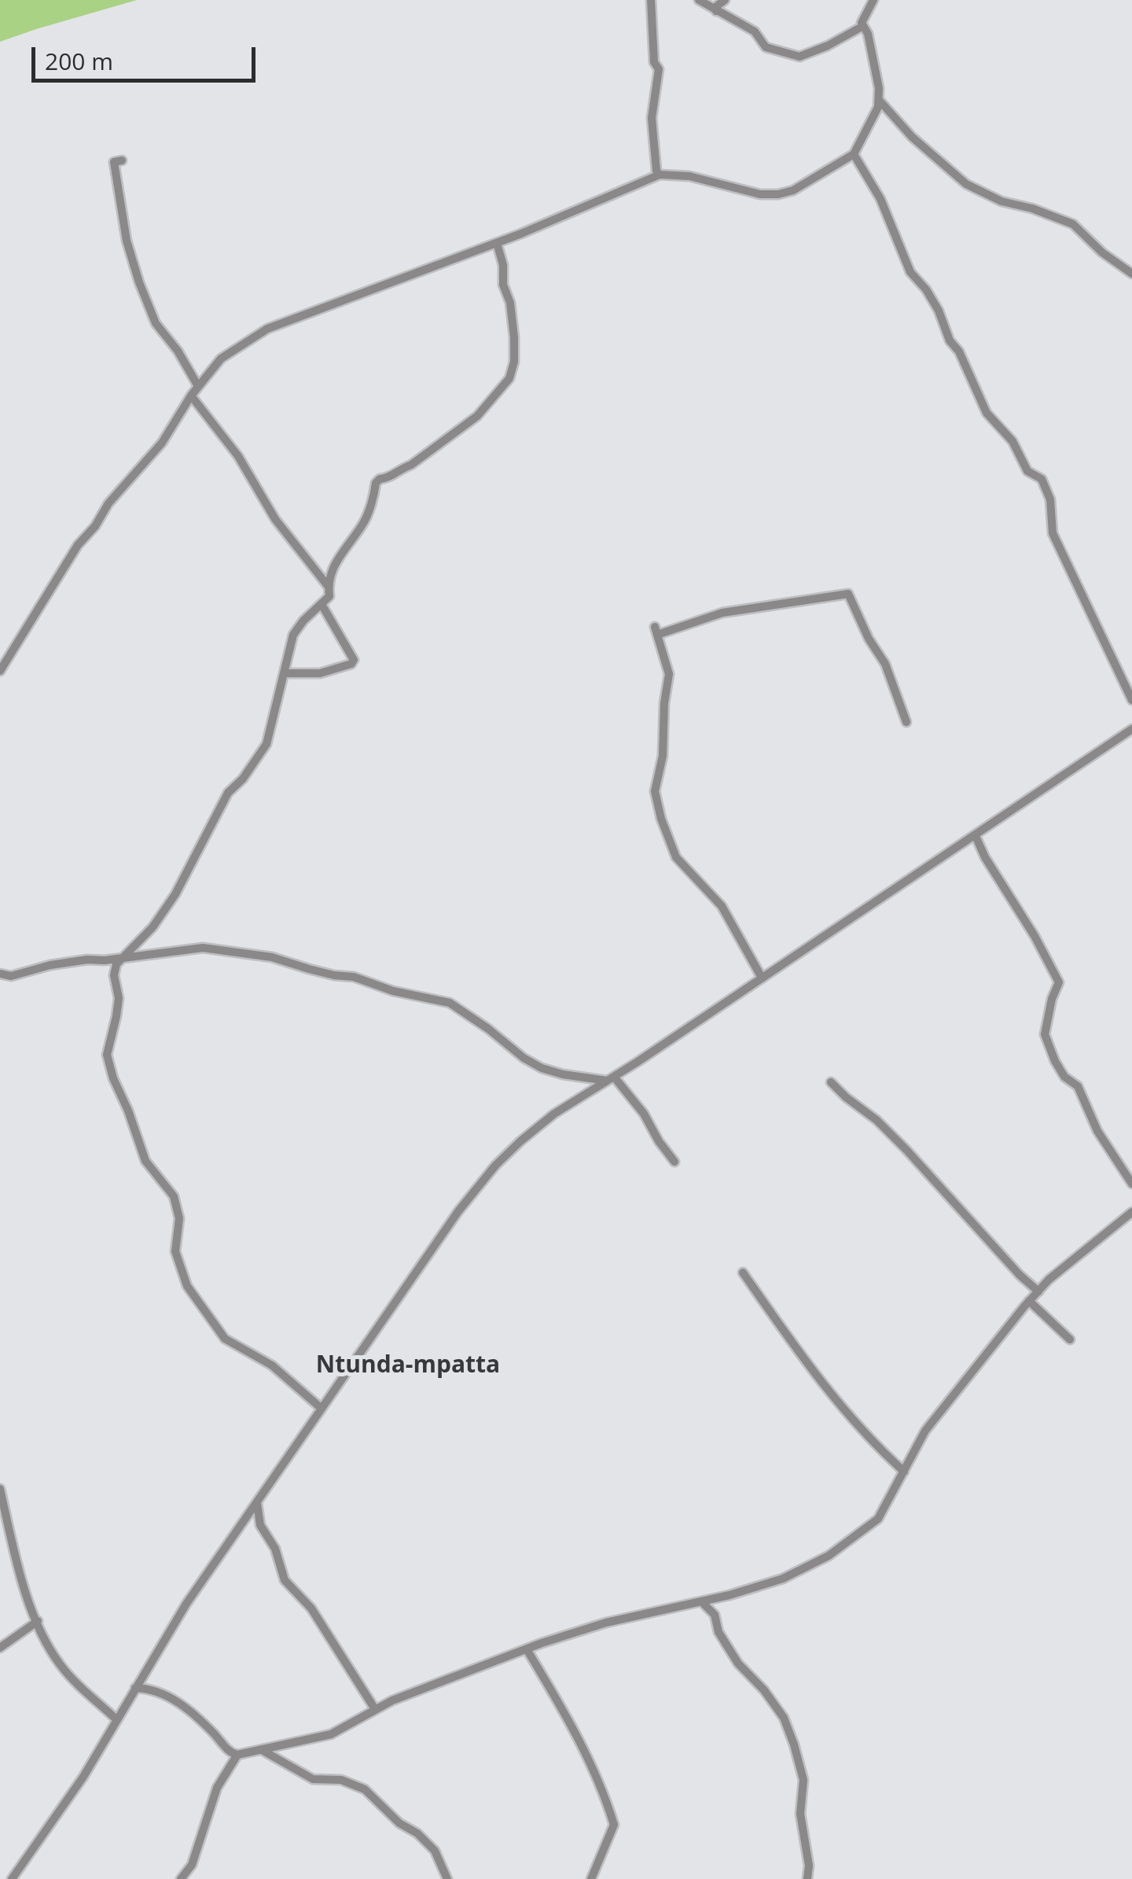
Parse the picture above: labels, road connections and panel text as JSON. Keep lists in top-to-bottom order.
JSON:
{
  "districts": ["Ntunda-mpatta"],
  "scale_bar": "200 m"
}
